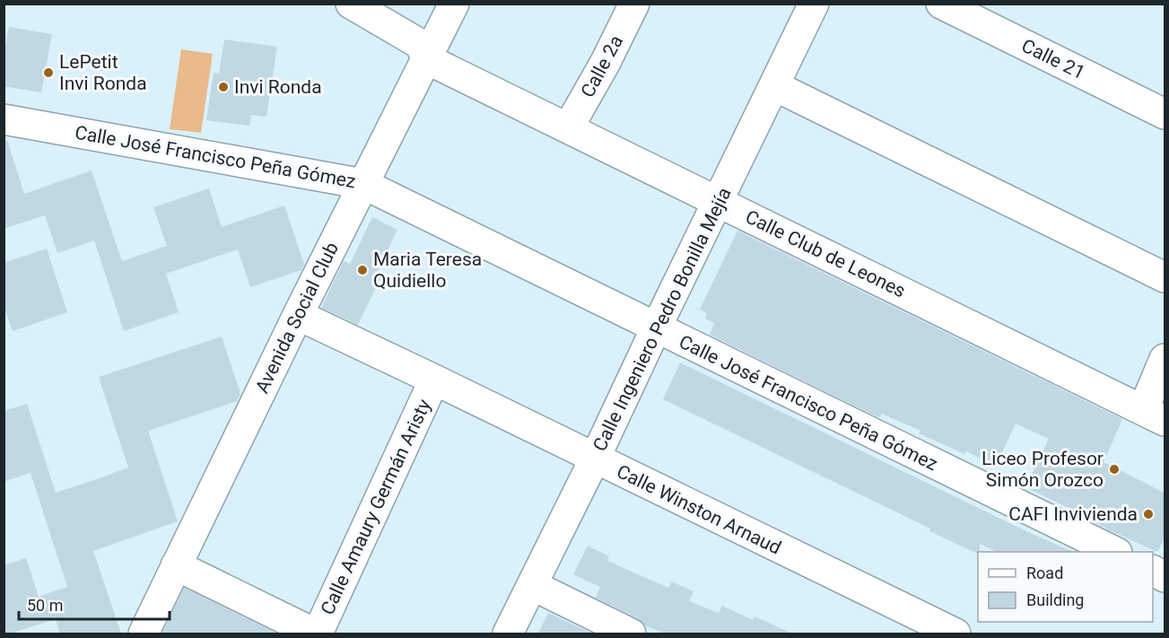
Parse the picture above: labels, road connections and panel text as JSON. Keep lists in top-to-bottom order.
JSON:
{
  "streets": {
    "street": [
      "Calle 21",
      "Calle 2a",
      "Calle José Francisco Peña Gómez",
      "Calle Club de Leones",
      "Avenida Social Club",
      "Calle Ingeniero Pedro Bonilla Mejía",
      "Calle Amaury Germán Aristy",
      "Calle Winston Arnaud"
    ]
  },
  "crossings": [
    ["Calle 2a", "Calle Club de Leones"],
    ["Calle José Francisco Peña Gómez", "Avenida Social Club"],
    ["Calle José Francisco Peña Gómez", "Calle Ingeniero Pedro Bonilla Mejía"],
    ["Calle Club de Leones", "Avenida Social Club"],
    ["Calle Club de Leones", "Calle Ingeniero Pedro Bonilla Mejía"],
    ["Avenida Social Club", "Calle Winston Arnaud"],
    ["Calle Ingeniero Pedro Bonilla Mejía", "Calle Winston Arnaud"],
    ["Calle Amaury Germán Aristy", "Calle Winston Arnaud"]
  ],
  "places": [
    "LePetit Invi Ronda",
    "Invi Ronda",
    "Maria Teresa Quidiello",
    "Liceo Profesor Simón Orozco",
    "CAFI Invivienda"
  ],
  "legend": ["Road", "Building"],
  "scale_bar": "50 m"
}
